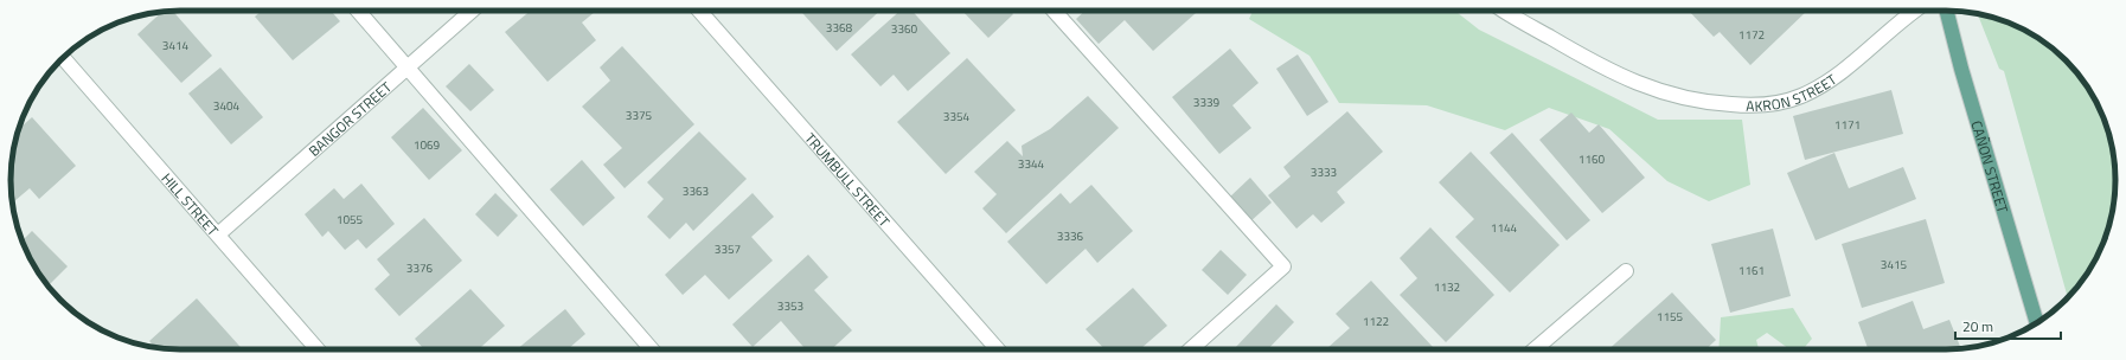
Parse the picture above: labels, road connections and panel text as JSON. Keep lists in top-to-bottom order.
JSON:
{
  "streets": {
    "main road": ["CAÑON STREET"],
    "street": [
      "AKRON STREET",
      "BANGOR STREET",
      "TRUMBULL STREET",
      "HILL STREET"
    ]
  },
  "crossings": [
    ["BANGOR STREET", "HILL STREET"]
  ],
  "house_numbers": [
    "3368",
    "3360",
    "1172",
    "3414",
    "3339",
    "3404",
    "3375",
    "3354",
    "1171",
    "1069",
    "1160",
    "3344",
    "3333",
    "3363",
    "1055",
    "1144",
    "3336",
    "3357",
    "3415",
    "3376",
    "1161",
    "1132",
    "3353",
    "1155",
    "1122"
  ],
  "scale_bar": "20 m"
}
